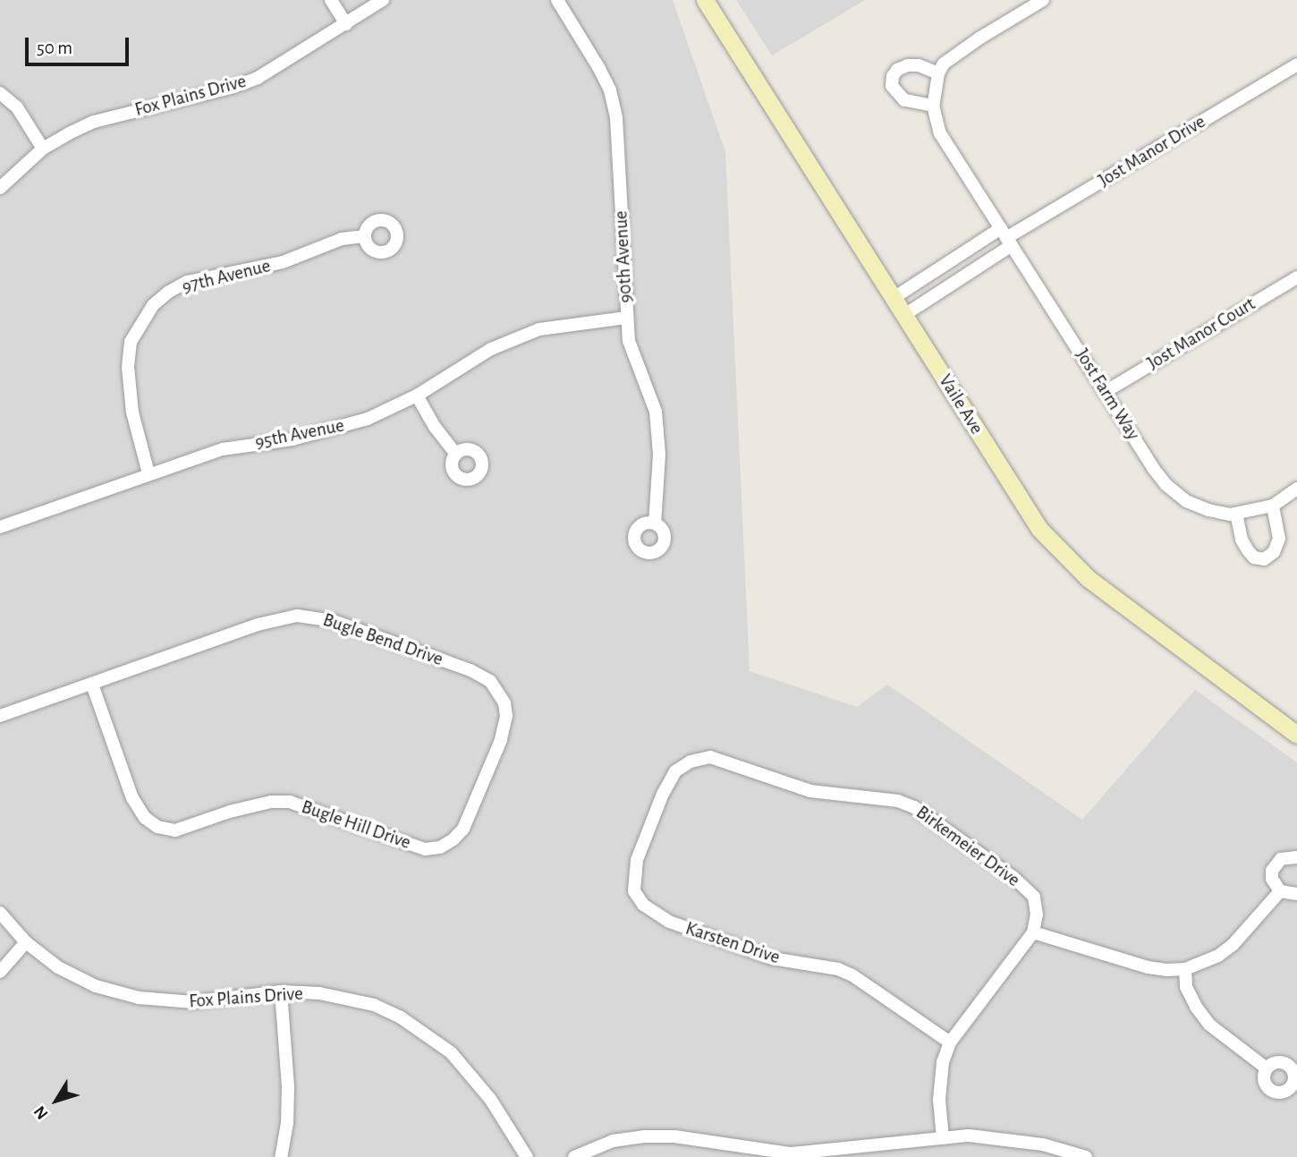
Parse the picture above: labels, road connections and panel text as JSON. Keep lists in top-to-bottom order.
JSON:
{
  "streets": {
    "main road": ["Vaile Ave"],
    "street": [
      "Fox Plains Drive",
      "Jost Manor Drive",
      "90th Avenue",
      "97th Avenue",
      "Jost Manor Court",
      "Jost Farm Way",
      "95th Avenue",
      "Bugle Bend Drive",
      "Bugle Hill Drive",
      "Birkemeier Drive",
      "Karsten Drive"
    ]
  },
  "crossings": [
    ["Jost Manor Drive", "Jost Farm Way"],
    ["Jost Manor Drive", "Vaile Ave"],
    ["90th Avenue", "95th Avenue"],
    ["97th Avenue", "95th Avenue"],
    ["Jost Manor Court", "Jost Farm Way"],
    ["Bugle Bend Drive", "Bugle Hill Drive"],
    ["Birkemeier Drive", "Karsten Drive"]
  ],
  "scale_bar": "50 m",
  "north": "bottom left"
}
